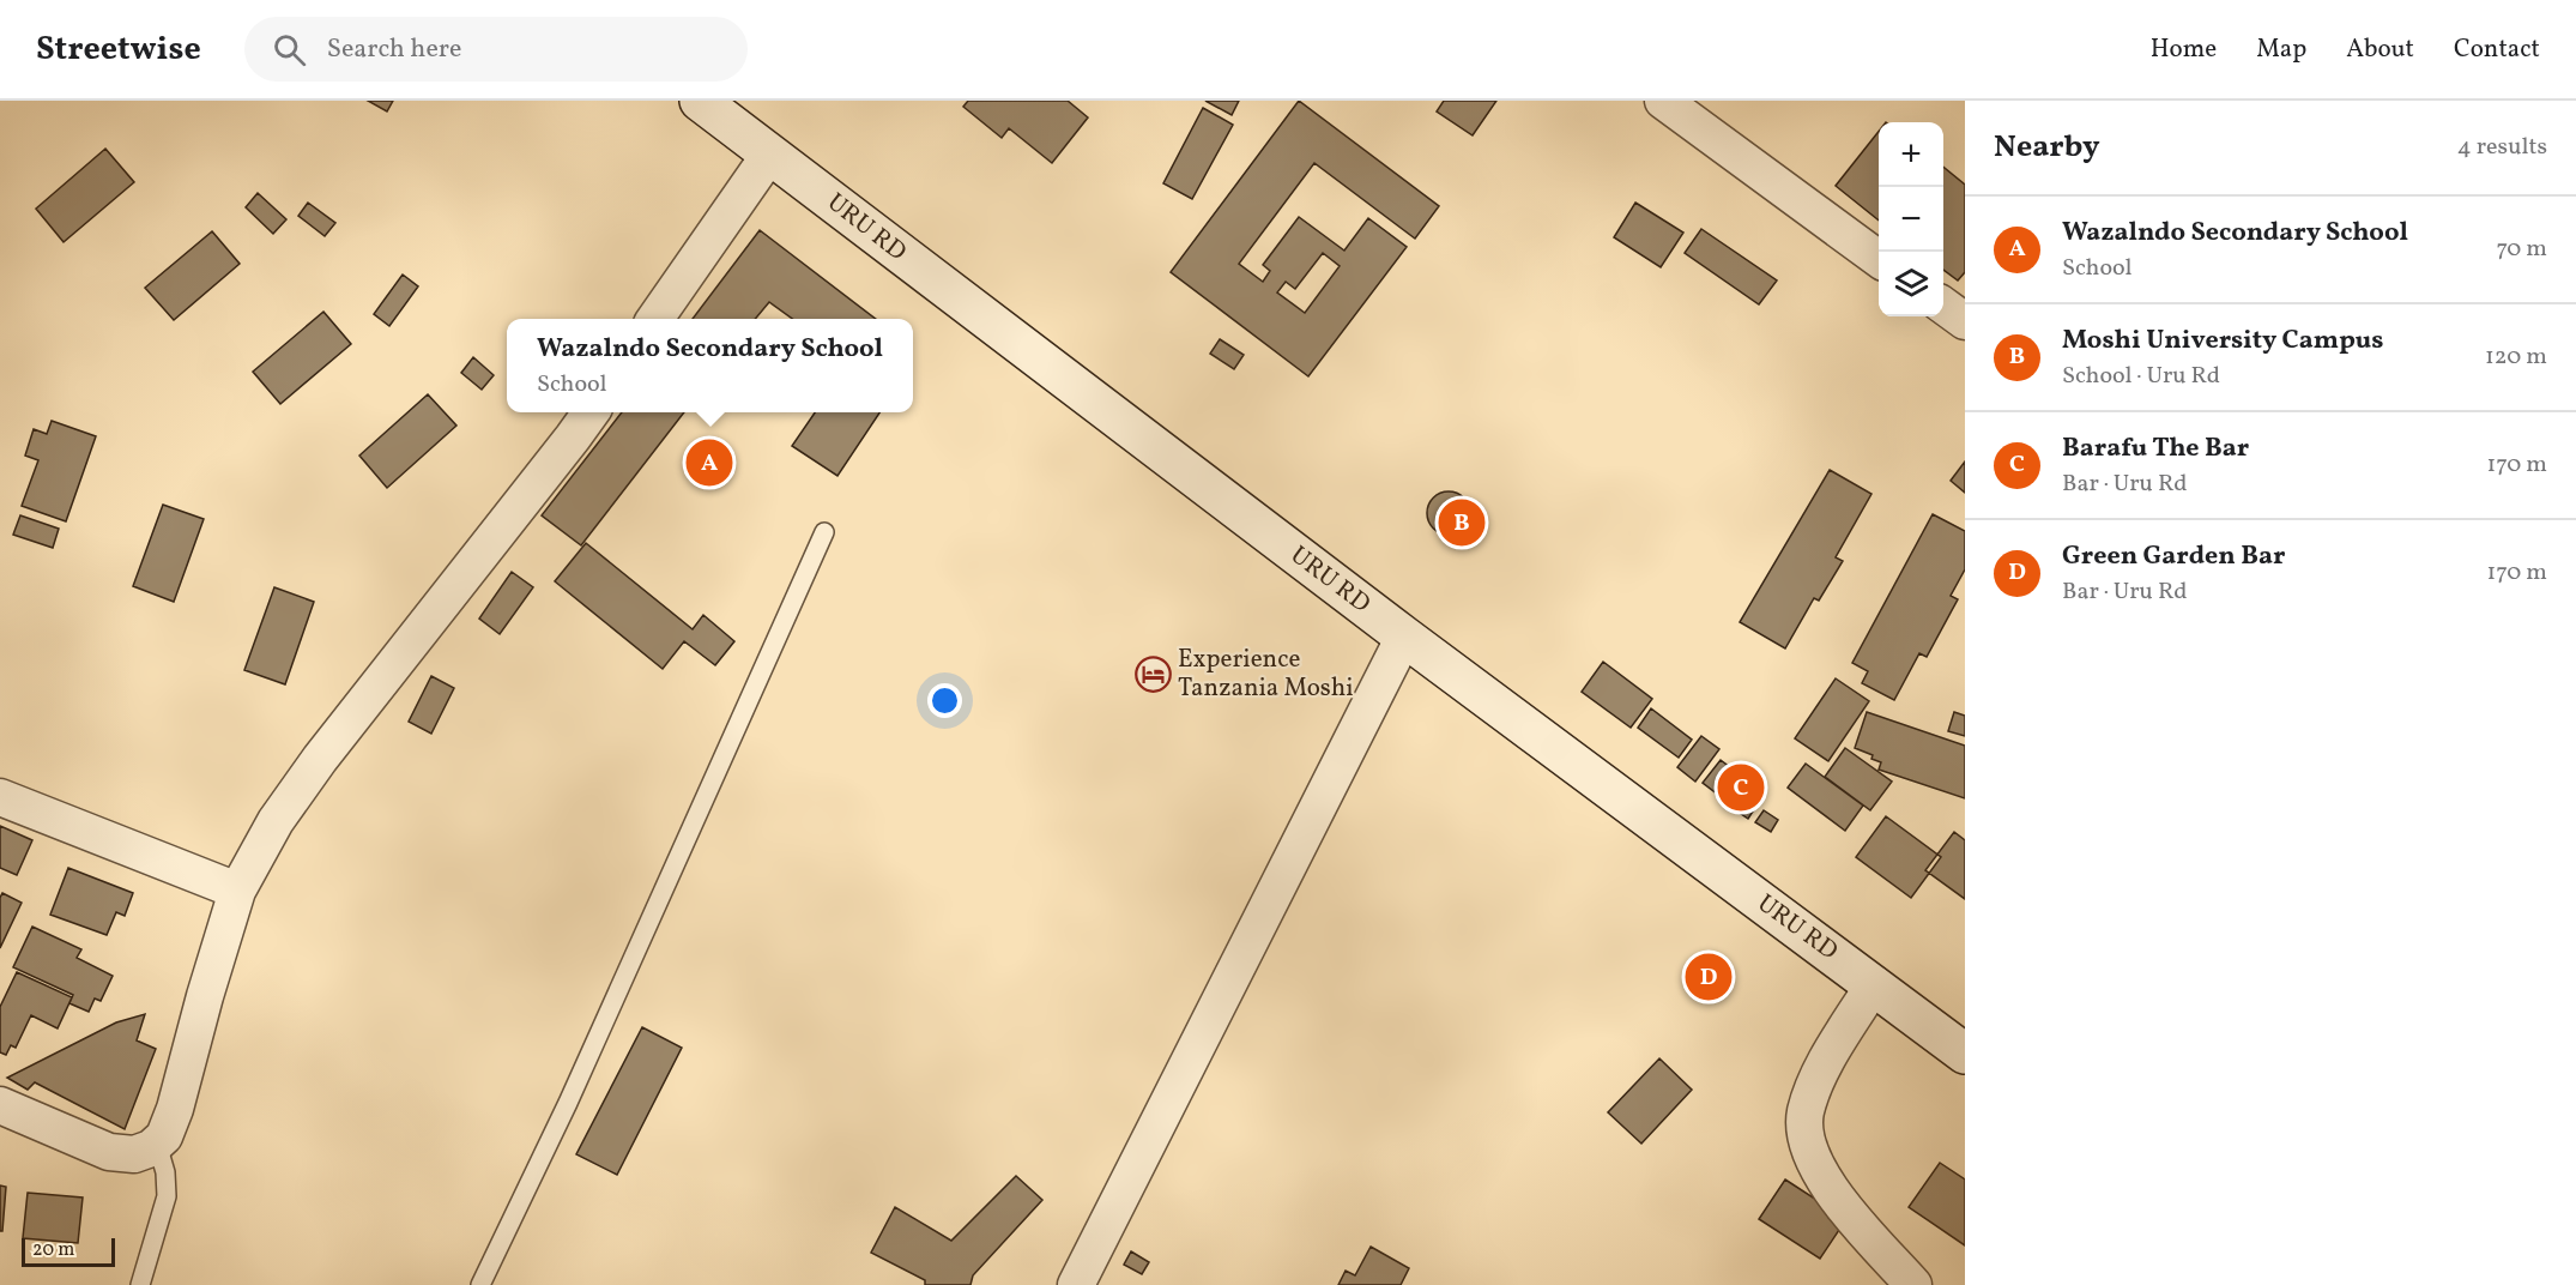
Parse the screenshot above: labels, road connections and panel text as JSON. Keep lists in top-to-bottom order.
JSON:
{
  "streets": {
    "street": ["URU RD"]
  },
  "places": {
    "hotel": ["Experience Tanzania Moshi"]
  },
  "scale_bar": "20 m",
  "page": {
    "header": "Streetwise",
    "search": "Search here",
    "nav": [
      "Home",
      "Map",
      "About",
      "Contact"
    ],
    "heading": ["Nearby", "4 results"],
    "map_buttons": ["+", "−"],
    "list": [
      {
        "mark": "A",
        "name": "Wazalndo Secondary School",
        "note": "School",
        "value": "70 m"
      },
      {
        "mark": "B",
        "name": "Moshi University Campus",
        "note": "School · Uru Rd",
        "value": "120 m"
      },
      {
        "mark": "C",
        "name": "Barafu The Bar",
        "note": "Bar · Uru Rd",
        "value": "170 m"
      },
      {
        "mark": "D",
        "name": "Green Garden Bar",
        "note": "Bar · Uru Rd",
        "value": "170 m"
      }
    ],
    "popup": ["Wazalndo Secondary School", "School"],
    "pins": [
      "A",
      "B",
      "C",
      "D"
    ],
    "scale": "20 m"
  }
}
